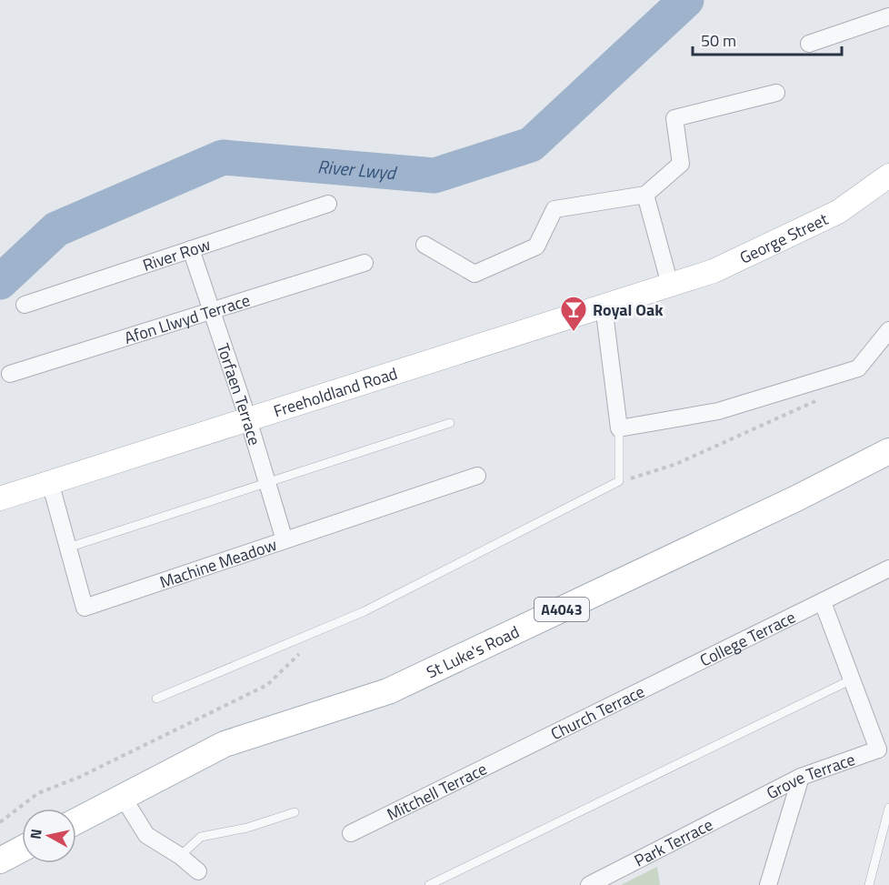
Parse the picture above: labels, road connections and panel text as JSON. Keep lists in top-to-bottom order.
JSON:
{
  "streets": {
    "main road": [
      "George Street",
      "Freeholdland Road",
      "A4043",
      "St Luke's Road"
    ],
    "street": [
      "River Row",
      "Afon Llwyd Terrace",
      "Torfaen Terrace",
      "Machine Meadow",
      "College Terrace",
      "Church Terrace",
      "Grove Terrace",
      "Mitchell Terrace",
      "Park Terrace"
    ]
  },
  "crossings": [
    ["George Street", "Freeholdland Road"],
    ["River Row", "Torfaen Terrace"],
    ["Afon Llwyd Terrace", "Torfaen Terrace"],
    ["Freeholdland Road", "Torfaen Terrace"],
    ["Freeholdland Road", "Machine Meadow"],
    ["Torfaen Terrace", "Machine Meadow"],
    ["A4043", "St Luke's Road"],
    ["College Terrace", "Church Terrace"],
    ["Church Terrace", "Mitchell Terrace"],
    ["Grove Terrace", "Park Terrace"]
  ],
  "water": ["River Lwyd"],
  "places": {
    "bar": ["Royal Oak"]
  },
  "scale_bar": "50 m",
  "north": "left"
}
